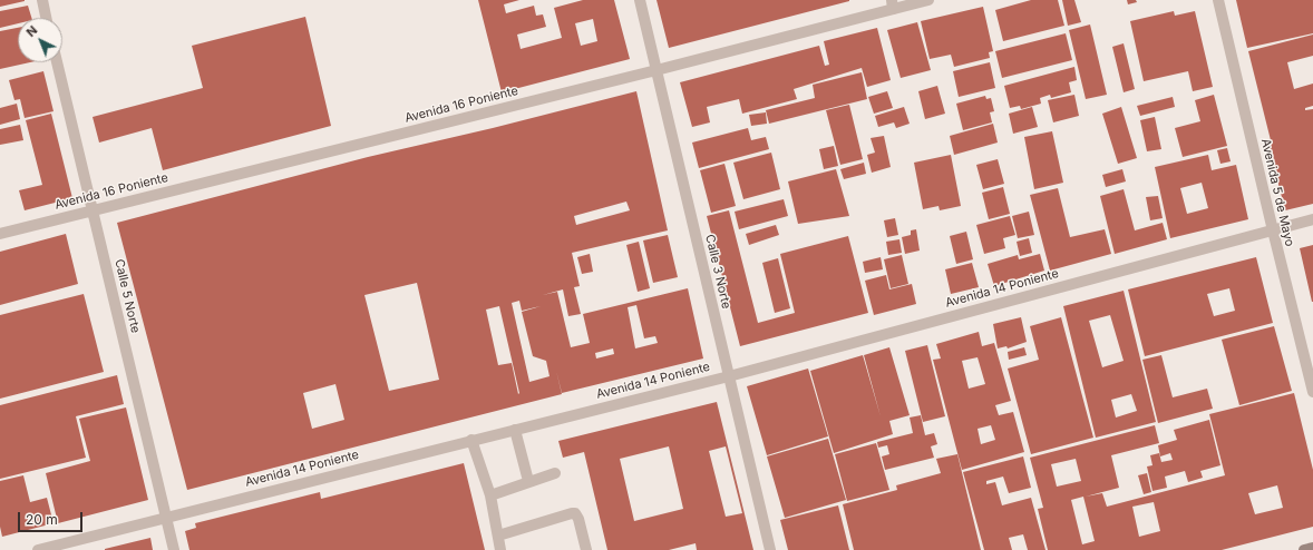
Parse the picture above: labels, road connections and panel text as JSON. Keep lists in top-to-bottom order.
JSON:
{
  "streets": {
    "street": [
      "Avenida 16 Poniente",
      "Avenida 5 de Mayo",
      "Calle 3 Norte",
      "Avenida 14 Poniente",
      "Calle 5 Norte"
    ]
  },
  "crossings": [
    ["Avenida 16 Poniente", "Calle 3 Norte"],
    ["Avenida 16 Poniente", "Calle 5 Norte"],
    ["Avenida 5 de Mayo", "Avenida 14 Poniente"],
    ["Calle 3 Norte", "Avenida 14 Poniente"],
    ["Avenida 14 Poniente", "Calle 5 Norte"]
  ],
  "scale_bar": "20 m",
  "north": "top left"
}
